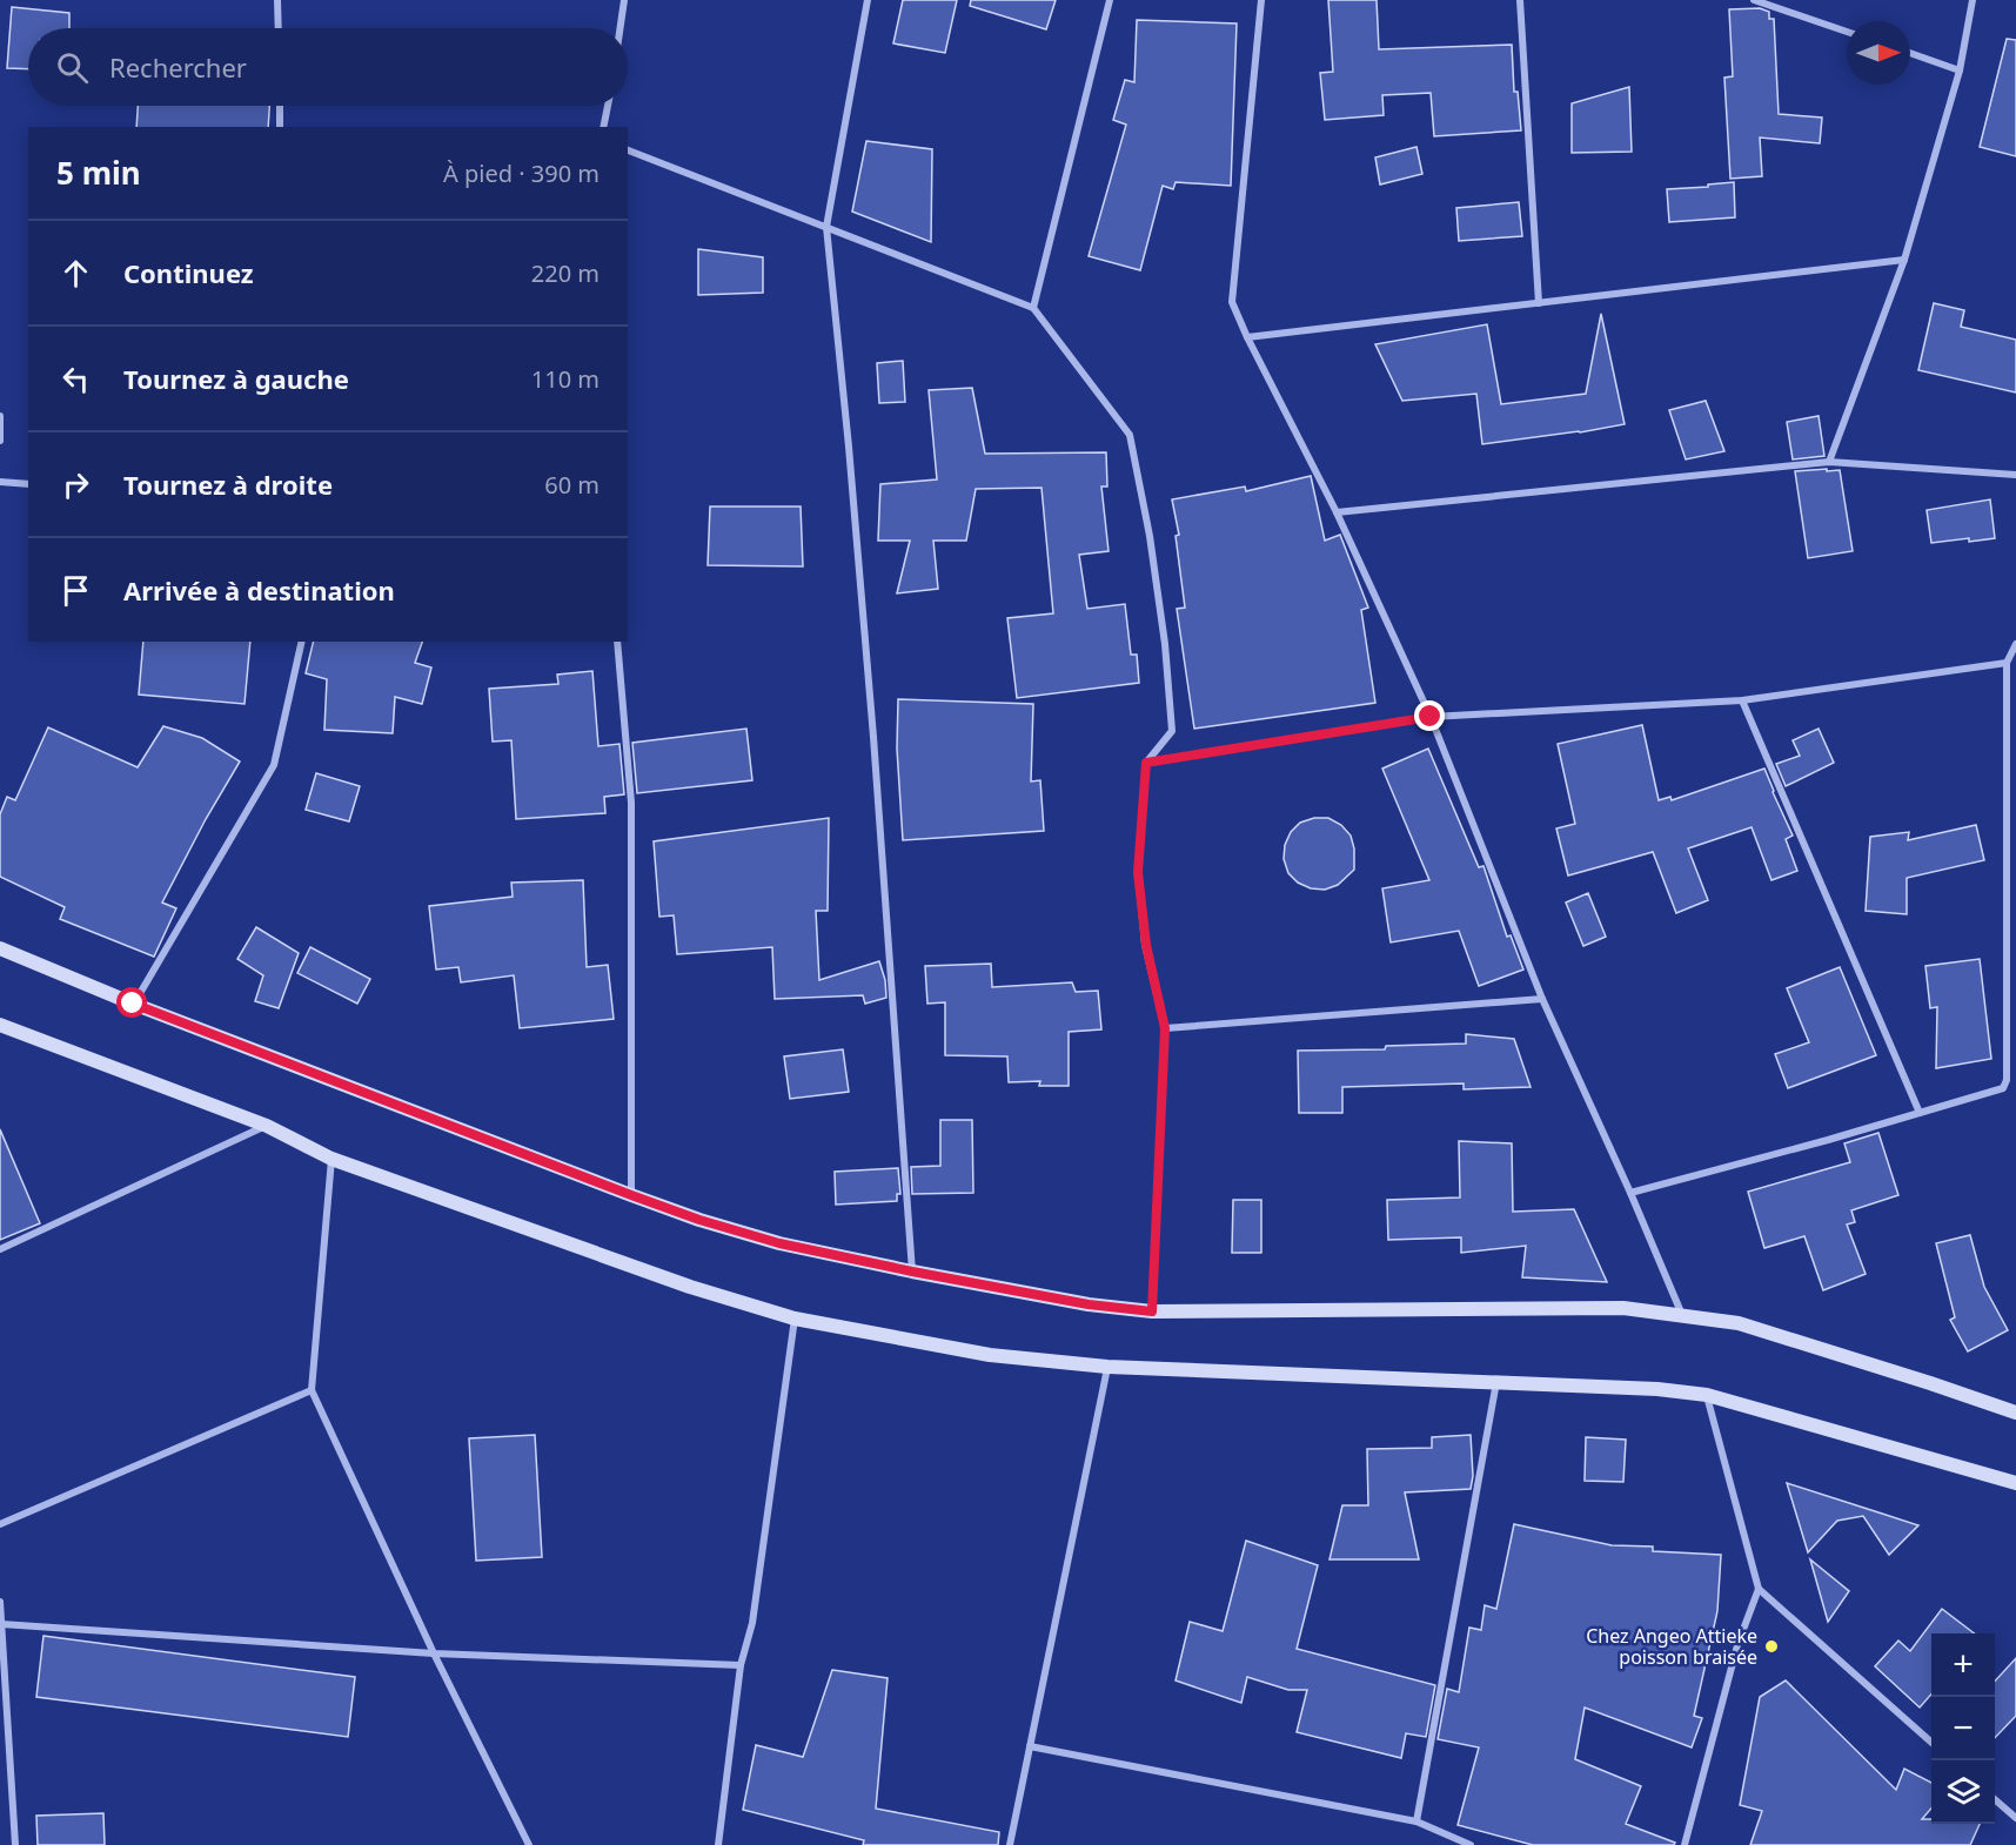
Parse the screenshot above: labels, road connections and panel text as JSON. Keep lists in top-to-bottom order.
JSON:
{
  "places": ["Chez Angeo Attieke poisson braisée"],
  "north": "right",
  "page": {
    "search": "Rechercher",
    "heading": ["5 min", "À pied · 390 m"],
    "list": [
      ["Continuez", "220 m"],
      ["Tournez à gauche", "110 m"],
      ["Tournez à droite", "60 m"],
      "Arrivée à destination"
    ],
    "map_buttons": ["+", "−"]
  }
}
